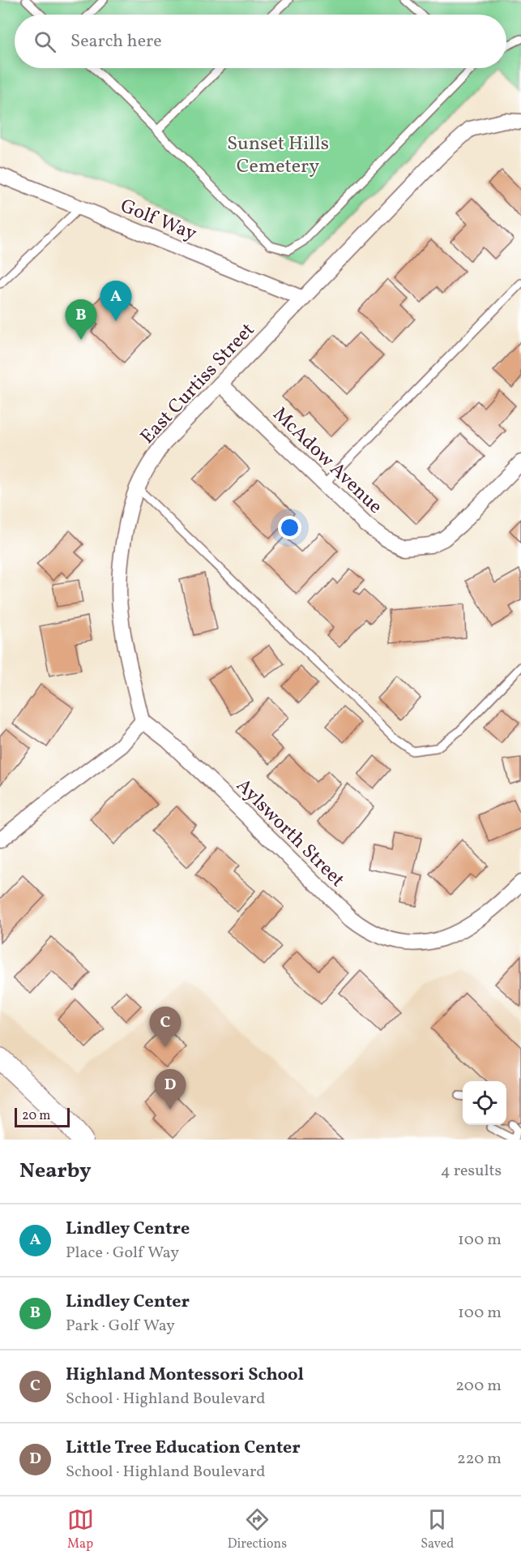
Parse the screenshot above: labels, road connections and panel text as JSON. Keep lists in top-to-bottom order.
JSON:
{
  "streets": {
    "street": [
      "Golf Way",
      "East Curtiss Street",
      "McAdow Avenue",
      "Aylsworth Street"
    ]
  },
  "crossings": [
    ["Golf Way", "East Curtiss Street"],
    ["East Curtiss Street", "McAdow Avenue"],
    ["East Curtiss Street", "Aylsworth Street"]
  ],
  "parks": ["Sunset Hills Cemetery"],
  "scale_bar": "20 m",
  "page": {
    "search": "Search here",
    "pins": [
      "A",
      "B",
      "C",
      "D"
    ],
    "scale": "20 m",
    "heading": ["Nearby", "4 results"],
    "list": [
      {
        "mark": "A",
        "name": "Lindley Centre",
        "note": "Place · Golf Way",
        "value": "100 m"
      },
      {
        "mark": "B",
        "name": "Lindley Center",
        "note": "Park · Golf Way",
        "value": "100 m"
      },
      {
        "mark": "C",
        "name": "Highland Montessori School",
        "note": "School · Highland Boulevard",
        "value": "200 m"
      },
      {
        "mark": "D",
        "name": "Little Tree Education Center",
        "note": "School · Highland Boulevard",
        "value": "220 m"
      }
    ],
    "nav": ["Map", "Directions", "Saved"]
  }
}
